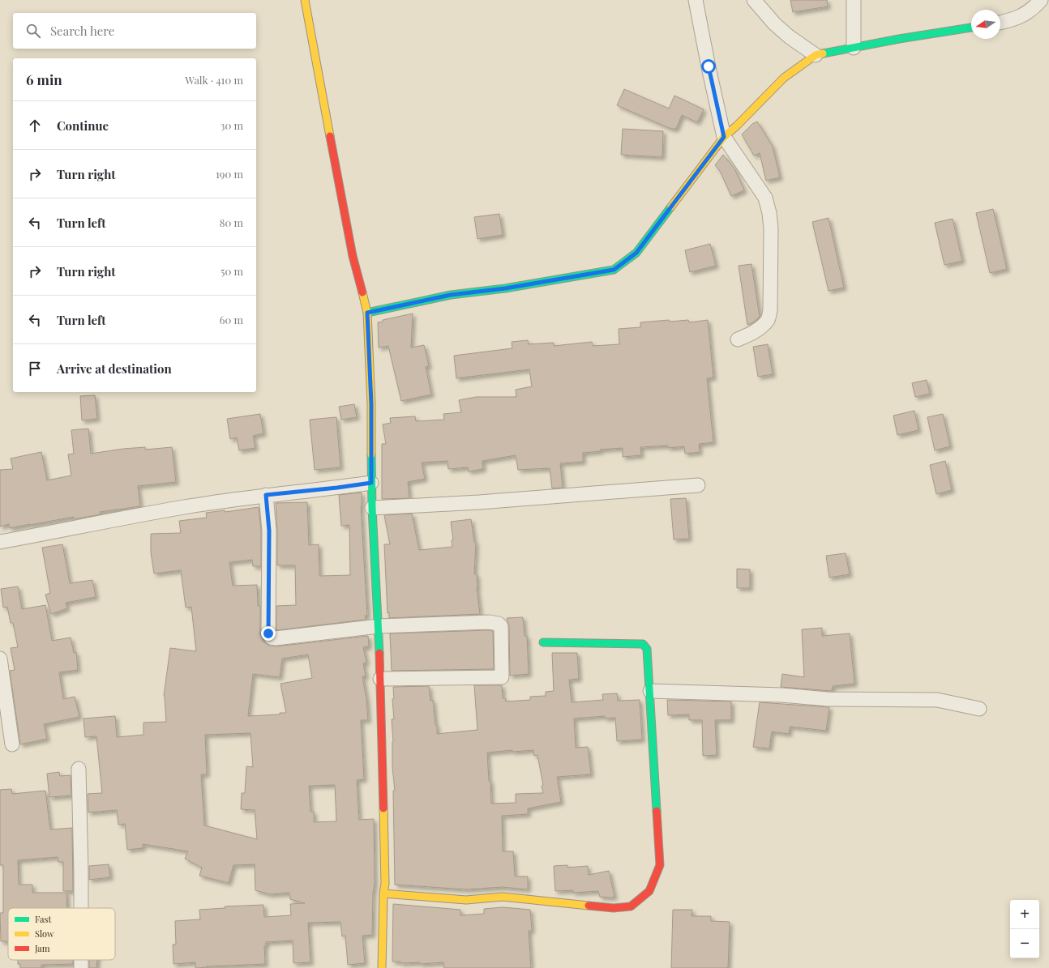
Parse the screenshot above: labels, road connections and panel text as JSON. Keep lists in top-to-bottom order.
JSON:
{
  "legend": ["Fast", "Slow", "Jam"],
  "north": "left",
  "page": {
    "search": "Search here",
    "heading": ["6 min", "Walk · 410 m"],
    "list": [
      ["Continue", "30 m"],
      ["Turn right", "190 m"],
      ["Turn left", "80 m"],
      ["Turn right", "50 m"],
      ["Turn left", "60 m"],
      "Arrive at destination"
    ],
    "map_buttons": ["+", "−"]
  }
}
